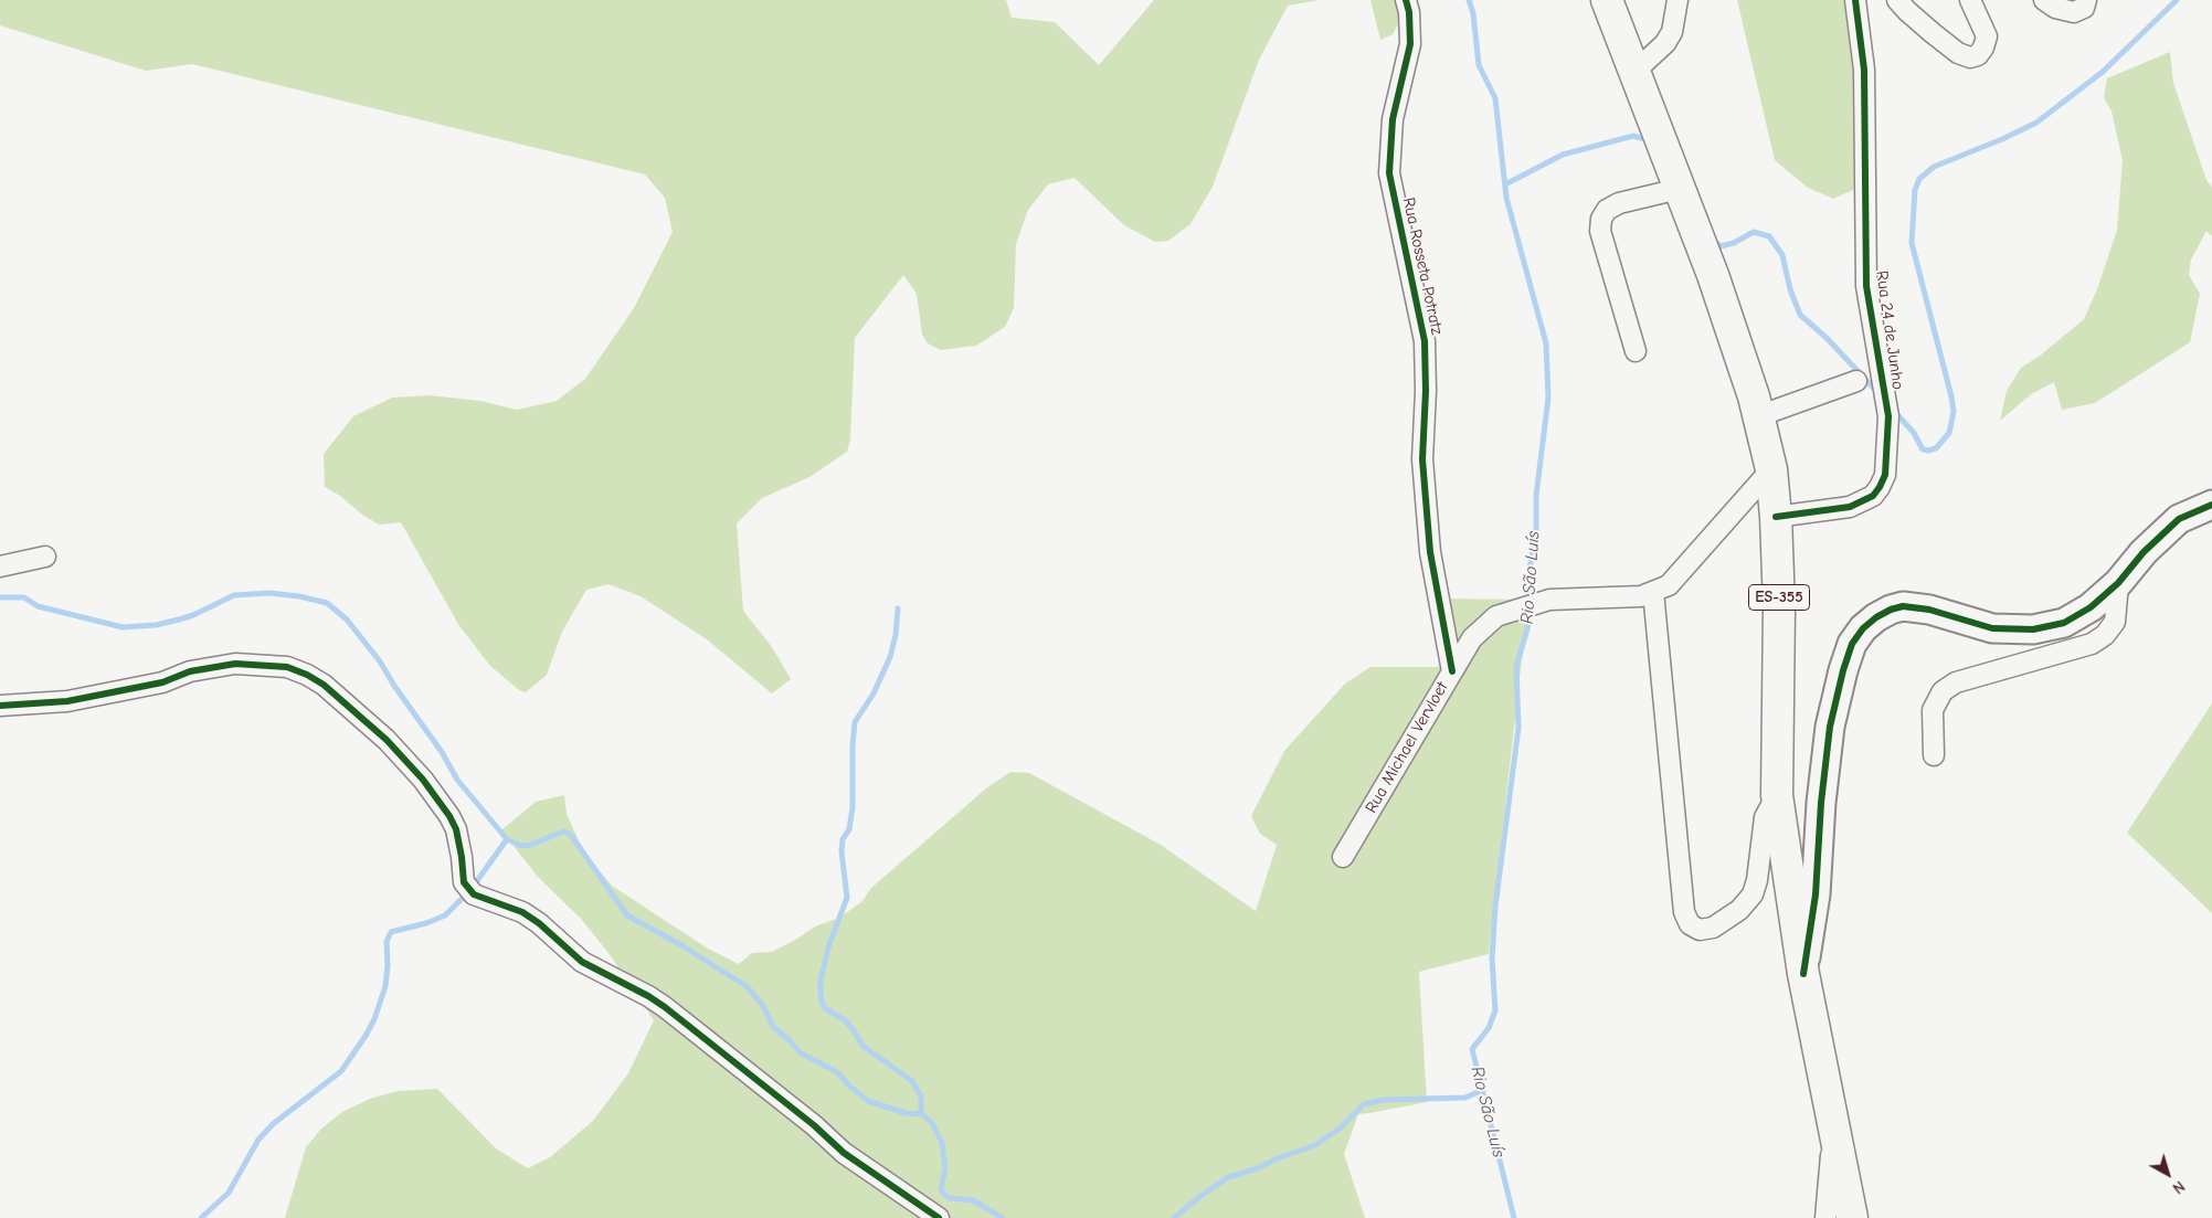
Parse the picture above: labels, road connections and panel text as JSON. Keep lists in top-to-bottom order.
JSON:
{
  "streets": {
    "main road": ["ES-355"],
    "street": ["Rua Rosseta Potratz", "Rua 24 de Junho", "Rua Michael Vervloet"]
  },
  "crossings": [
    ["Rua Rosseta Potratz", "Rua Michael Vervloet"],
    ["Rua 24 de Junho", "ES-355"],
    ["ES-355", "Rua Michael Vervloet"]
  ],
  "water": ["Rio São Luís"],
  "north": "bottom right"
}
